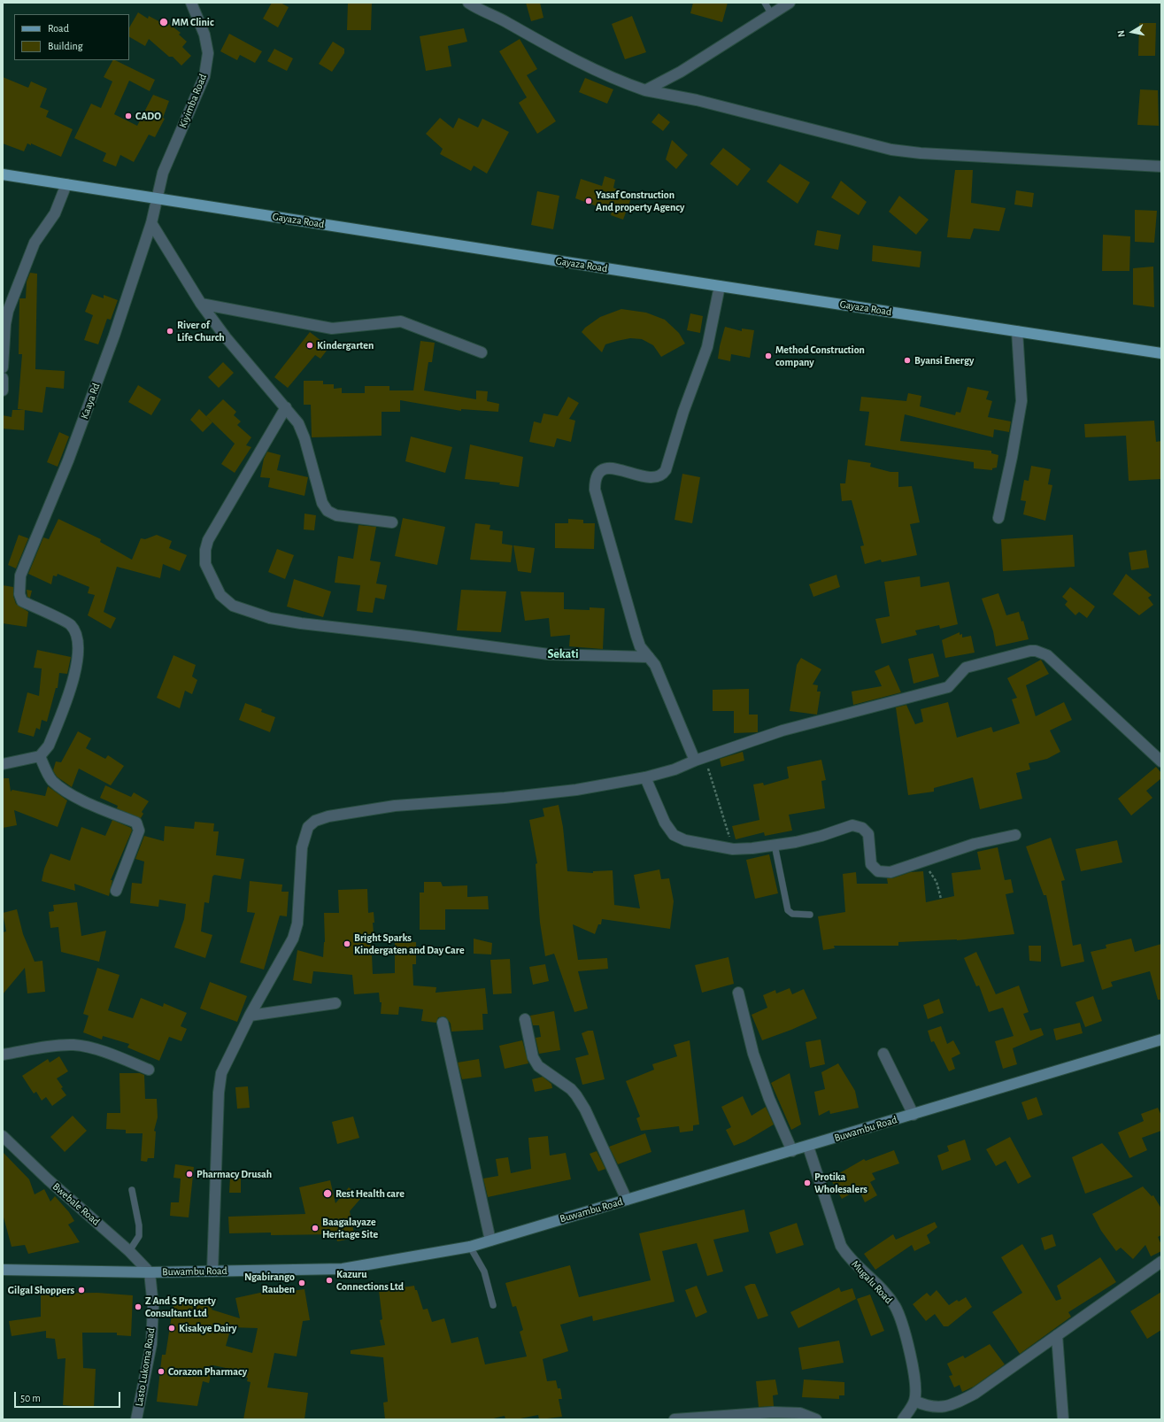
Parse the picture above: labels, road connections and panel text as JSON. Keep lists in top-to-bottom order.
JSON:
{
  "streets": {
    "main road": ["Gayaza Road"],
    "street": [
      "Kiyimba Road",
      "Kaaya Rd",
      "Buwambu Road",
      "Bwebale Road",
      "Mugalu Road",
      "Lasto Lukoma Road"
    ]
  },
  "crossings": [
    ["Kiyimba Road", "Gayaza Road"],
    ["Kiyimba Road", "Kaaya Rd"],
    ["Gayaza Road", "Kaaya Rd"],
    ["Buwambu Road", "Bwebale Road"],
    ["Buwambu Road", "Mugalu Road"],
    ["Buwambu Road", "Lasto Lukoma Road"],
    ["Bwebale Road", "Lasto Lukoma Road"]
  ],
  "districts": ["Sekati"],
  "places": [
    "MM Clinic",
    "CADO",
    "Yasaf Construction And property Agency",
    "River of Life Church",
    "Kindergarten",
    "Method Construction company",
    "Byansi Energy",
    "Bright Sparks Kindergaten and Day Care",
    "Pharmacy Drusah",
    "Protika Wholesalers",
    "Rest Health care",
    "Baagalayaze Heritage Site",
    "Kazuru Connections Ltd",
    "Ngabirango Rauben",
    "Gilgal Shoppers",
    "Z And S Property Consultant Ltd",
    "Kisakye Dairy",
    "Corazon Pharmacy"
  ],
  "legend": ["Road", "Building"],
  "scale_bar": "50 m",
  "north": "left"
}
